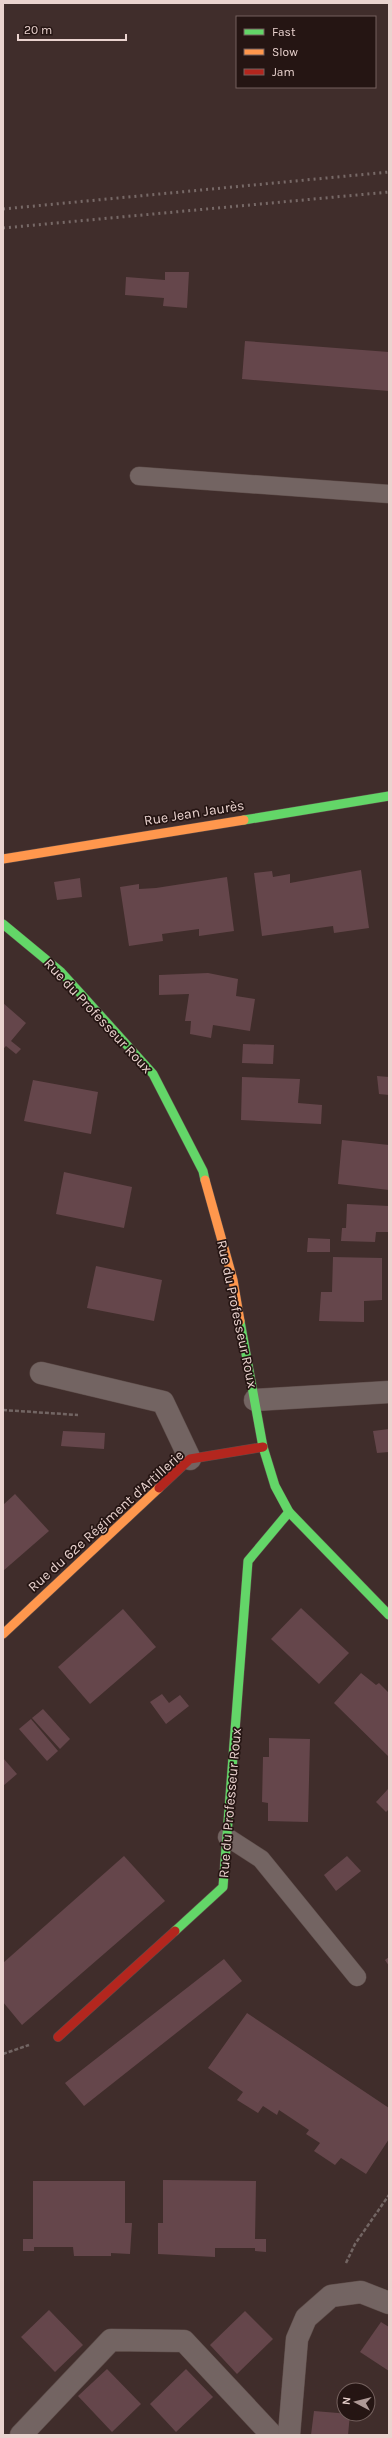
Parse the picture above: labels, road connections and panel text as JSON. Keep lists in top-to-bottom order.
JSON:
{
  "streets": {
    "street": ["Rue Jean Jaurès", "Rue du Professeur Roux", "Rue du 62e Régiment d'Artillerie"]
  },
  "crossings": [
    ["Rue du Professeur Roux", "Rue du 62e Régiment d'Artillerie"]
  ],
  "legend": ["Fast", "Slow", "Jam"],
  "scale_bar": "20 m",
  "north": "left"
}
